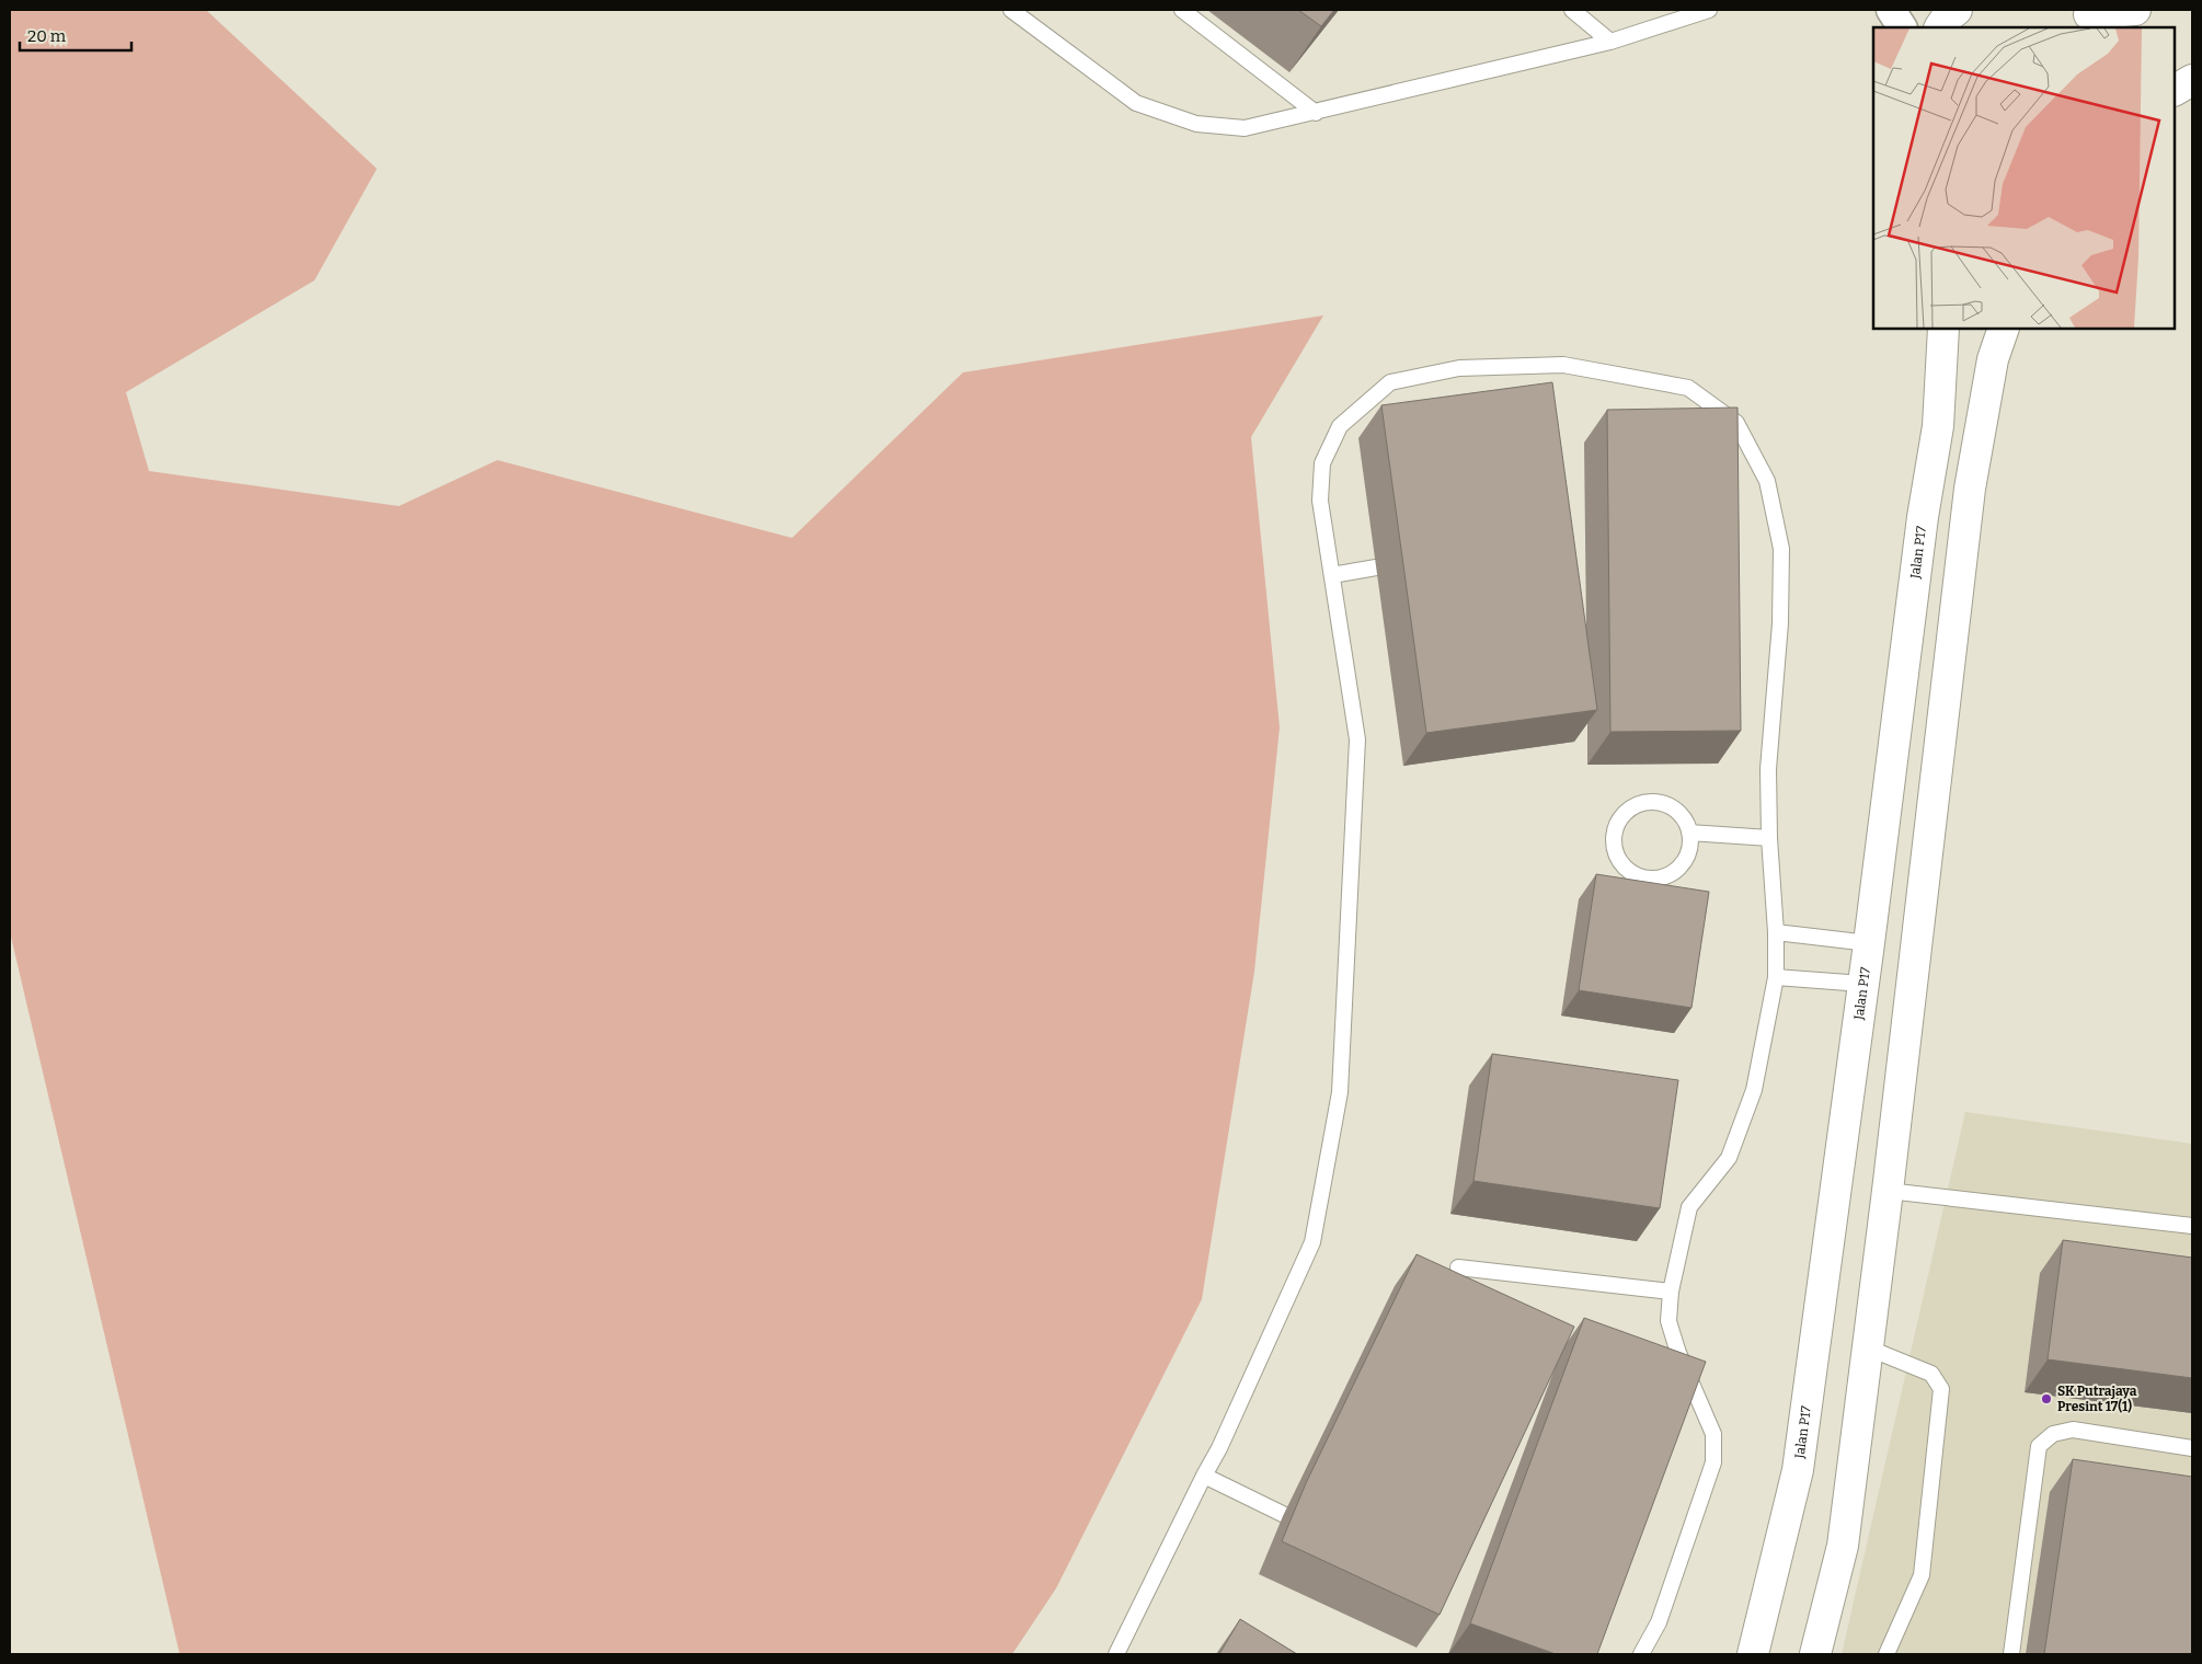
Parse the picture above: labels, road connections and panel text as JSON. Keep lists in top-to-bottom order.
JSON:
{
  "streets": {
    "street": ["Jalan P17"]
  },
  "places": ["SK Putrajaya Presint 17(1)"],
  "scale_bar": "20 m"
}
